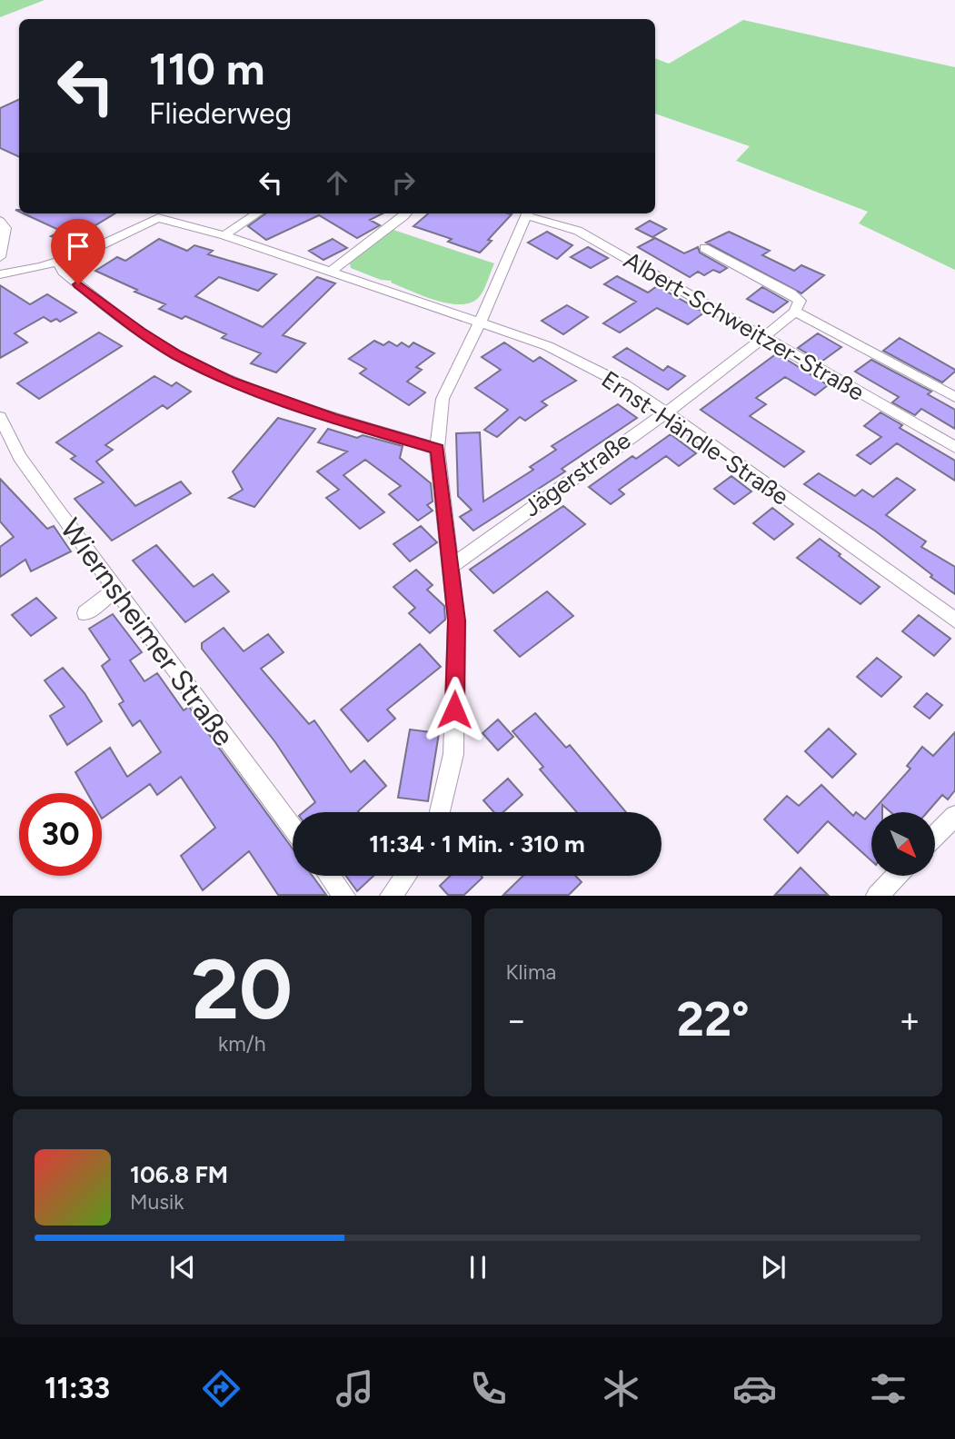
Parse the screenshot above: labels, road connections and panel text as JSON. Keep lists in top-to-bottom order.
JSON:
{
  "streets": {
    "street": [
      "Albert-Schweitzer-Straße",
      "Ernst-Händle-Straße",
      "Jägerstraße",
      "Wiernsheimer Straße"
    ]
  },
  "crossings": [
    ["Albert-Schweitzer-Straße", "Jägerstraße"],
    ["Ernst-Händle-Straße", "Jägerstraße"]
  ],
  "north": "bottom right",
  "page": {
    "turn": ["110 m", "Fliederweg"],
    "limit": "30",
    "trip": "11:34 · 1 Min. · 310 m",
    "tile": [
      ["20", "km/h"],
      "Klima"
    ],
    "heat": ["−", "22°", "+"],
    "song": ["106.8 FM", "Musik"],
    "tabs": "11:33"
  }
}
